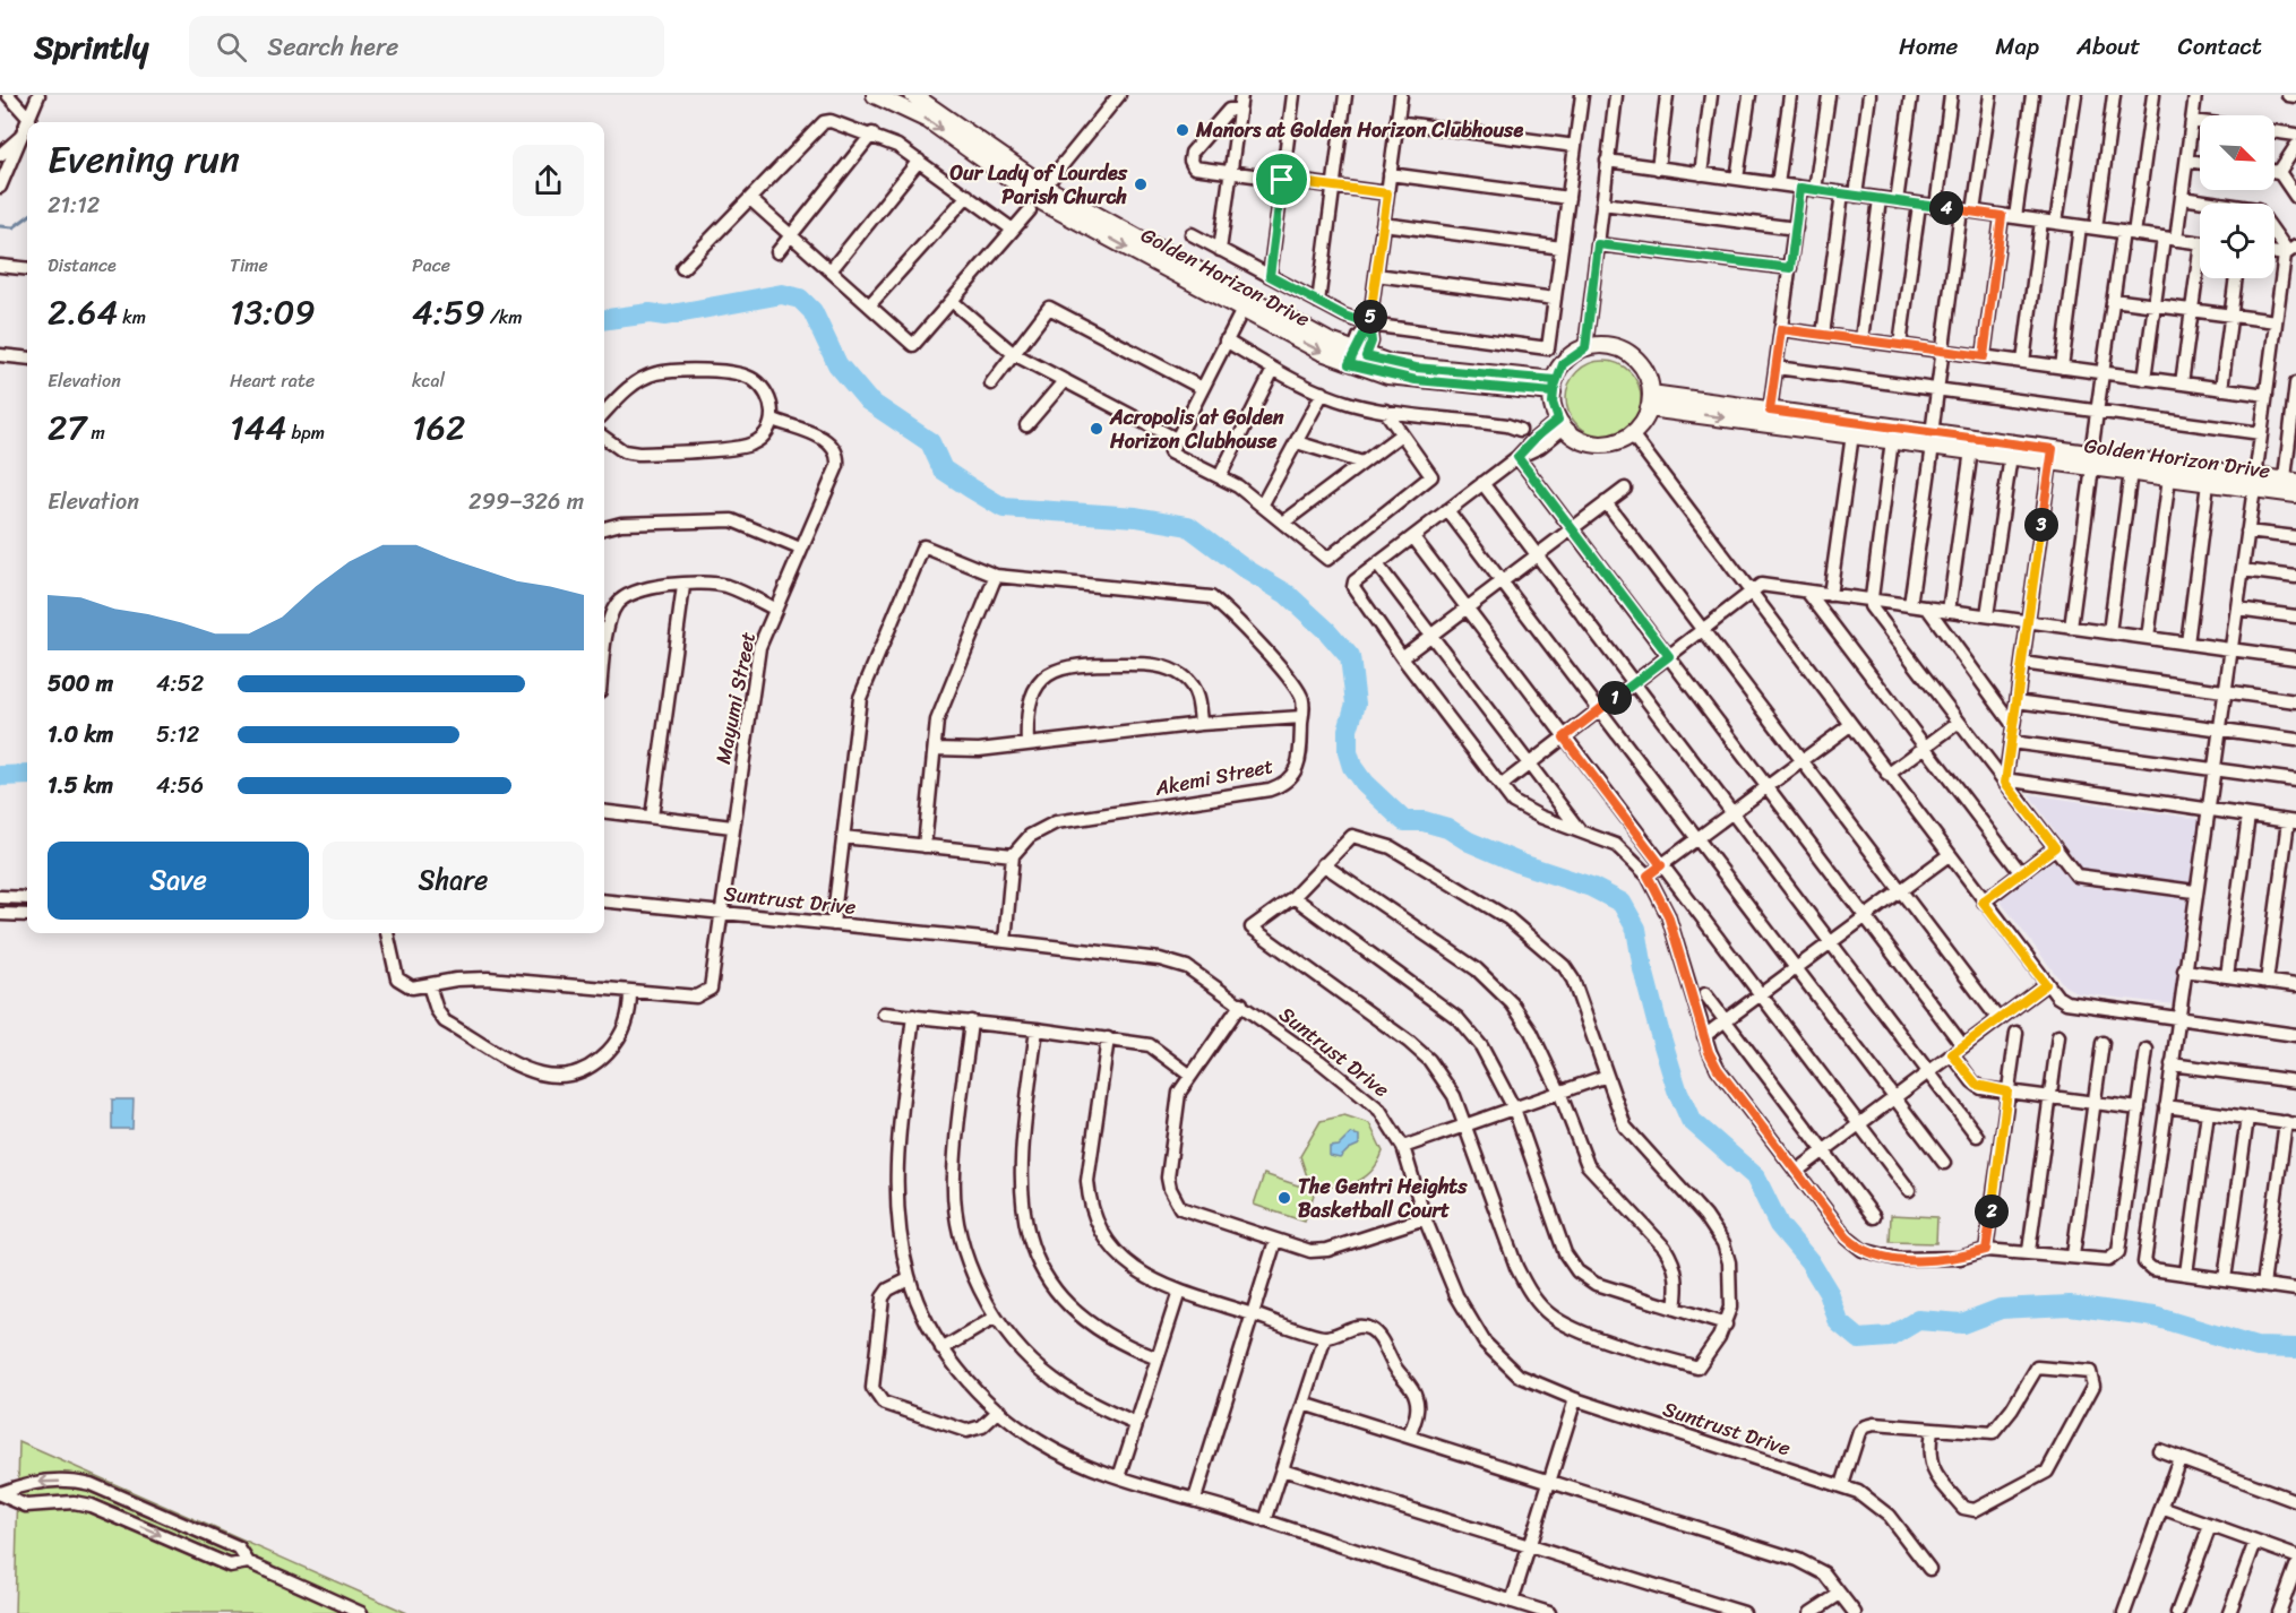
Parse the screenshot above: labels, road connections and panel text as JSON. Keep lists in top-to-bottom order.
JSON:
{
  "streets": {
    "street": [
      "Golden Horizon Drive",
      "Mayumi Street",
      "Akemi Street",
      "Suntrust Drive"
    ]
  },
  "crossings": [
    ["Mayumi Street", "Suntrust Drive"]
  ],
  "places": [
    "Manors at Golden Horizon Clubhouse",
    "Our Lady of Lourdes Parish Church",
    "Acropolis at Golden Horizon Clubhouse",
    "The Gentri Heights Basketball Court"
  ],
  "north": "bottom right",
  "page": {
    "header": "Sprintly",
    "search": "Search here",
    "nav": [
      "Home",
      "Map",
      "About",
      "Contact"
    ],
    "heading": ["Evening run", "21:12"],
    "pins": [
      "4",
      "5",
      "3",
      "1",
      "2"
    ],
    "stats": [
      ["Distance", "2.64 km"],
      ["Time", "13:09"],
      ["Pace", "4:59 /km"],
      ["Elevation", "27 m"],
      ["Heart rate", "144 bpm"],
      ["kcal", "162"]
    ],
    "chart": ["Elevation", "299–326 m"],
    "list": [
      {
        "name": "500 m",
        "note": "4:52"
      },
      {
        "name": "1.0 km",
        "note": "5:12"
      },
      {
        "name": "1.5 km",
        "note": "4:56"
      }
    ],
    "buttons": ["Save", "Share"]
  }
}
